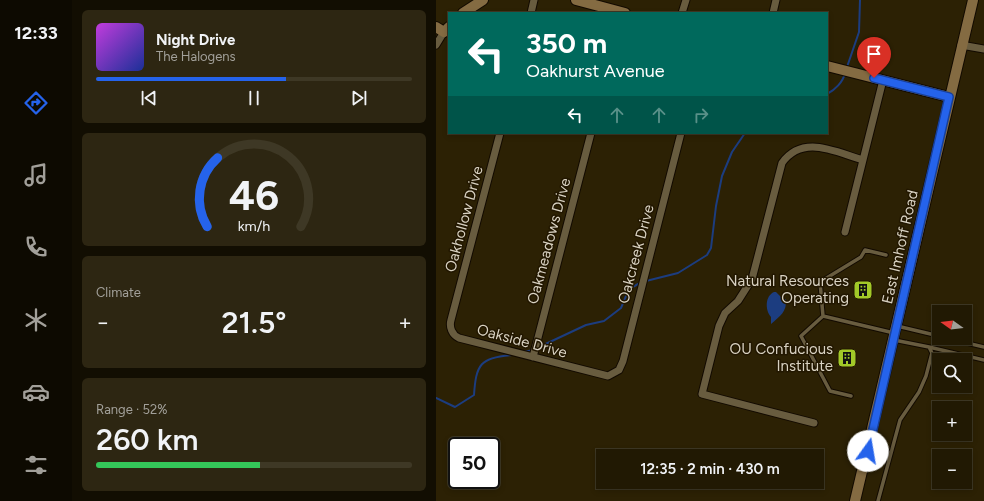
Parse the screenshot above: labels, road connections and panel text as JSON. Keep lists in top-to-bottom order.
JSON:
{
  "streets": {
    "main road": ["East Imhoff Road"],
    "street": [
      "Oakhollow Drive",
      "Oakmeadows Drive",
      "Oakcreek Drive",
      "Oakside Drive"
    ]
  },
  "crossings": [
    ["Oakhollow Drive", "Oakside Drive"],
    ["Oakmeadows Drive", "Oakside Drive"],
    ["Oakcreek Drive", "Oakside Drive"]
  ],
  "places": {
    "building": ["Natural Resources Operating", "OU Confucious Institute"]
  },
  "north": "left",
  "page": {
    "tabs": "12:33",
    "turn": ["350 m", "Oakhurst Avenue"],
    "song": ["Night Drive", "The Halogens"],
    "tile": [
      "Climate",
      ["Range · 52%", "260 km"]
    ],
    "map_buttons": ["+", "−"],
    "heat": ["−", "21.5°", "+"],
    "limit": "50",
    "trip": "12:35 · 2 min · 430 m",
    "gauge": ["46", "km/h"]
  }
}
